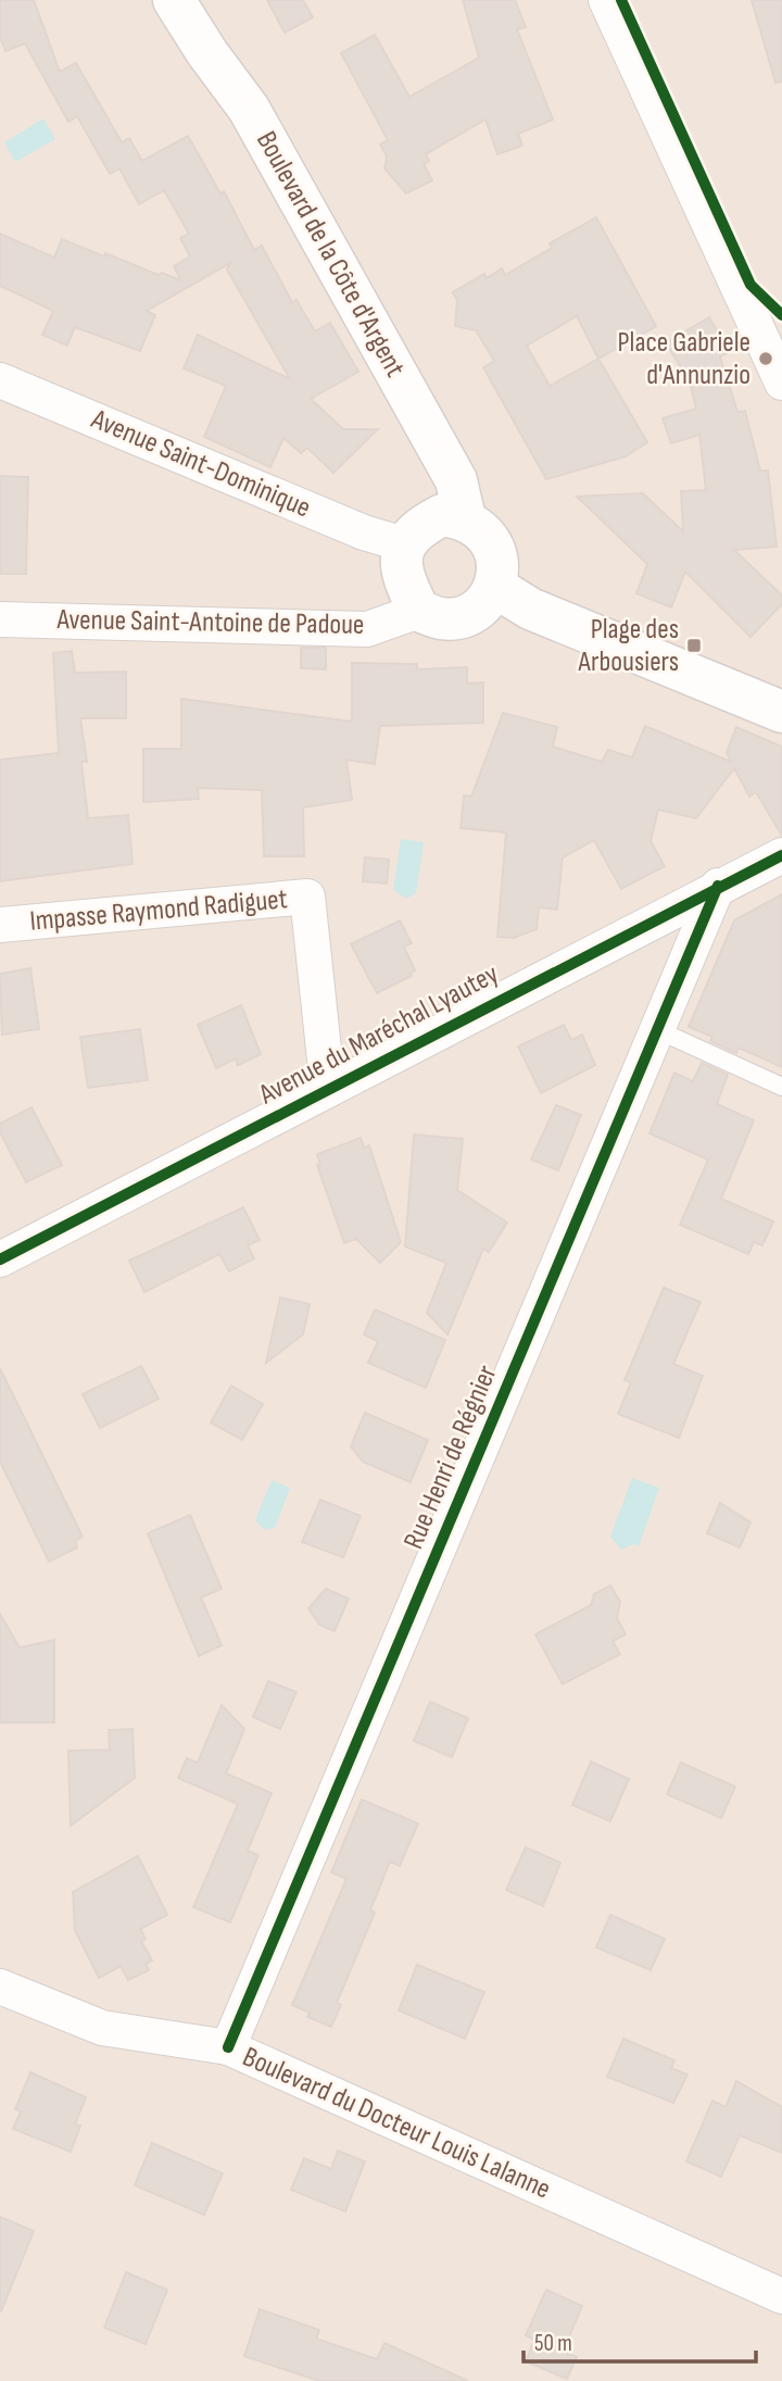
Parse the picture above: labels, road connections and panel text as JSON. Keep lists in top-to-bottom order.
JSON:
{
  "streets": {
    "main road": ["Boulevard de la Côte d'Argent"],
    "street": [
      "Avenue Saint-Dominique",
      "Avenue Saint-Antoine de Padoue",
      "Impasse Raymond Radiguet",
      "Avenue du Maréchal Lyautey",
      "Rue Henri de Régnier",
      "Boulevard du Docteur Louis Lalanne"
    ]
  },
  "crossings": [
    ["Boulevard de la Côte d'Argent", "Avenue Saint-Dominique"],
    ["Boulevard de la Côte d'Argent", "Avenue Saint-Antoine de Padoue"],
    ["Avenue Saint-Dominique", "Avenue Saint-Antoine de Padoue"],
    ["Impasse Raymond Radiguet", "Avenue du Maréchal Lyautey"],
    ["Avenue du Maréchal Lyautey", "Rue Henri de Régnier"],
    ["Rue Henri de Régnier", "Boulevard du Docteur Louis Lalanne"]
  ],
  "places": {
    "other": ["Place Gabriele d'Annunzio"],
    "transit": ["Plage des Arbousiers"]
  },
  "scale_bar": "50 m"
}
